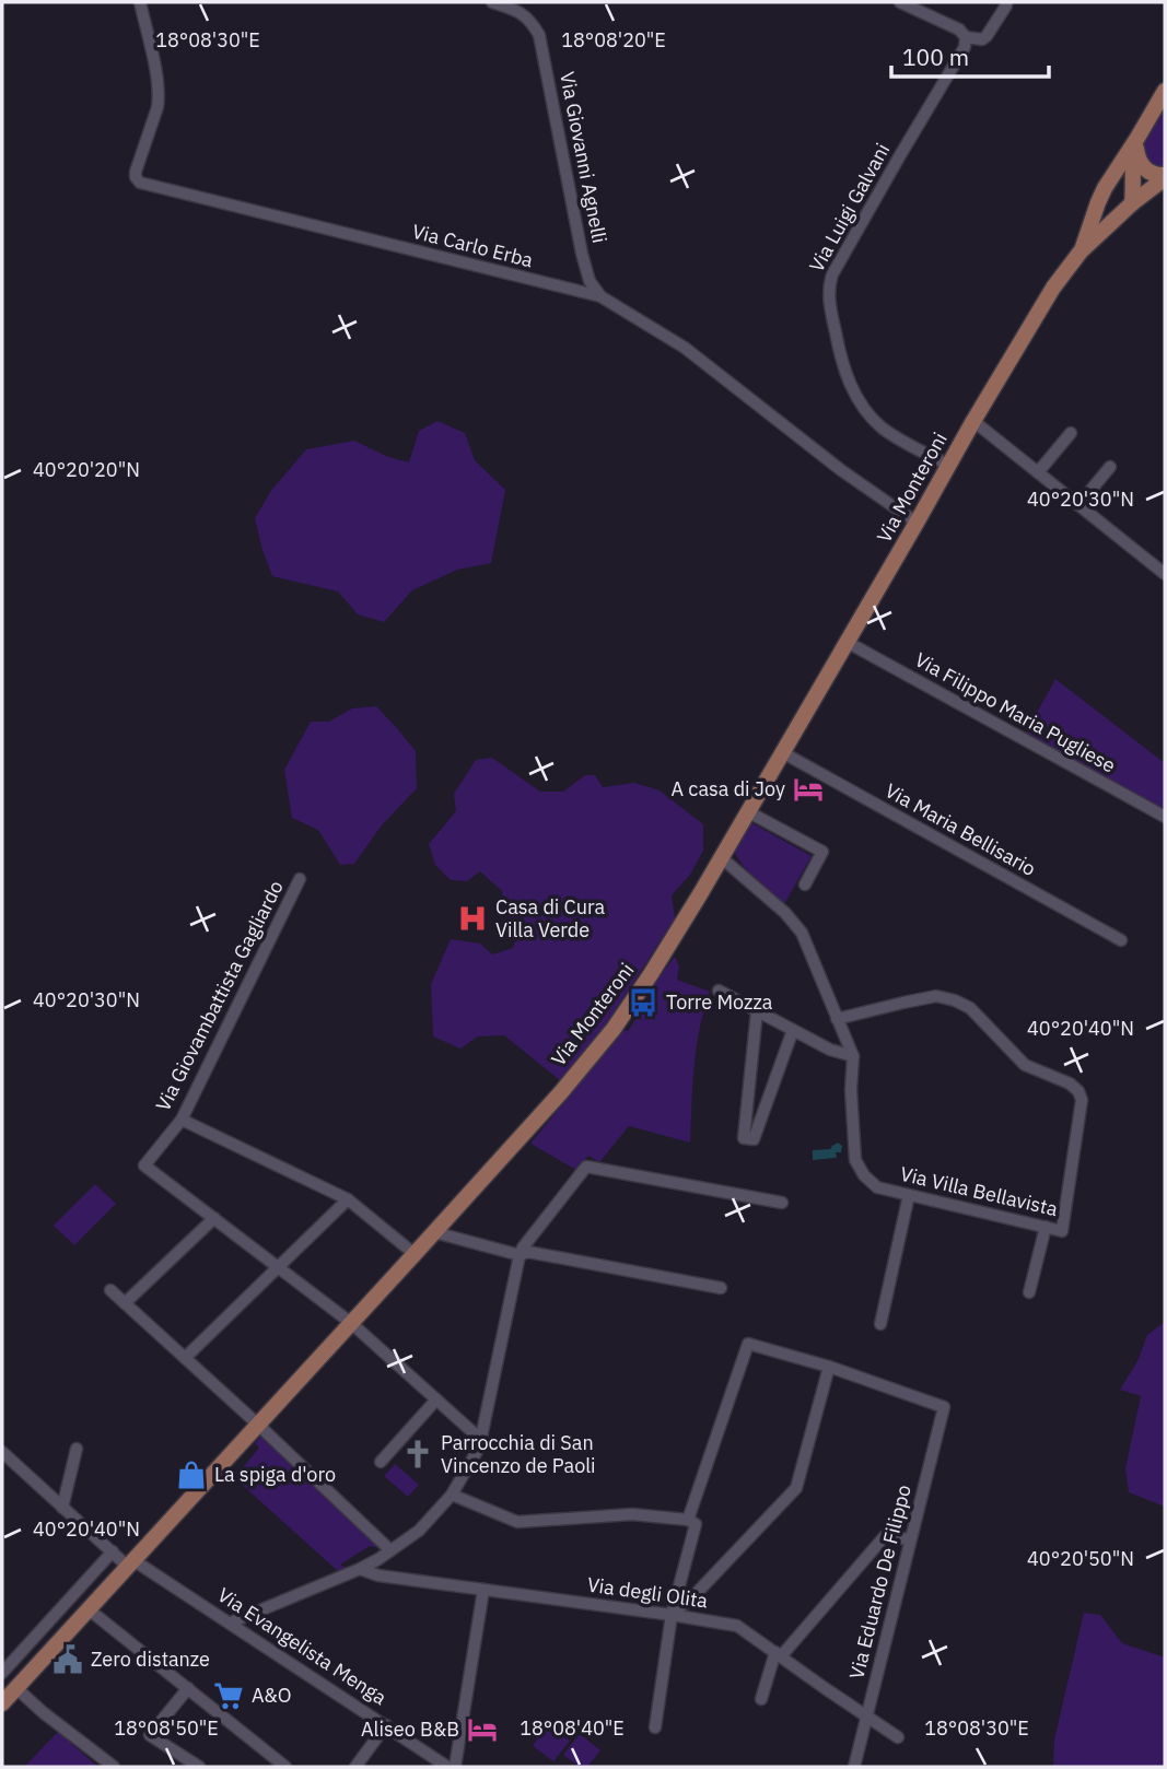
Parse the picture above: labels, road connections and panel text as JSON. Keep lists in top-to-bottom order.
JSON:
{
  "streets": {
    "main road": ["Via Monteroni"],
    "street": [
      "Via Giovanni Agnelli",
      "Via Luigi Galvani",
      "Via Carlo Erba",
      "Via Filippo Maria Pugliese",
      "Via Maria Bellisario",
      "Via Giovambattista Gagliardo",
      "Via Villa Bellavista",
      "Via Eduardo De Filippo",
      "Via degli Olita",
      "Via Evangelista Menga"
    ]
  },
  "crossings": [
    ["Via Giovanni Agnelli", "Via Carlo Erba"],
    ["Via Luigi Galvani", "Via Monteroni"],
    ["Via Carlo Erba", "Via Monteroni"],
    ["Via Monteroni", "Via Filippo Maria Pugliese"],
    ["Via Monteroni", "Via Maria Bellisario"],
    ["Via Monteroni", "Via Villa Bellavista"],
    ["Via Monteroni", "Via Evangelista Menga"],
    ["Via Eduardo De Filippo", "Via degli Olita"]
  ],
  "places": {
    "hotel": ["A casa di Joy", "Aliseo B&B"],
    "hospital": ["Casa di Cura Villa Verde"],
    "bus stop": ["Torre Mozza"],
    "church": ["Parrocchia di San Vincenzo de Paoli"],
    "shop": ["La spiga d'oro"],
    "public building": ["Zero distanze"],
    "supermarket": ["A&O"]
  },
  "scale_bar": "100 m",
  "coordinates": [
    "18°08'30\"E",
    "18°08'20\"E",
    "40°20'20\"N",
    "40°20'30\"N",
    "40°20'40\"N",
    "40°20'50\"N",
    "18°08'50\"E",
    "18°08'40\"E"
  ]
}
